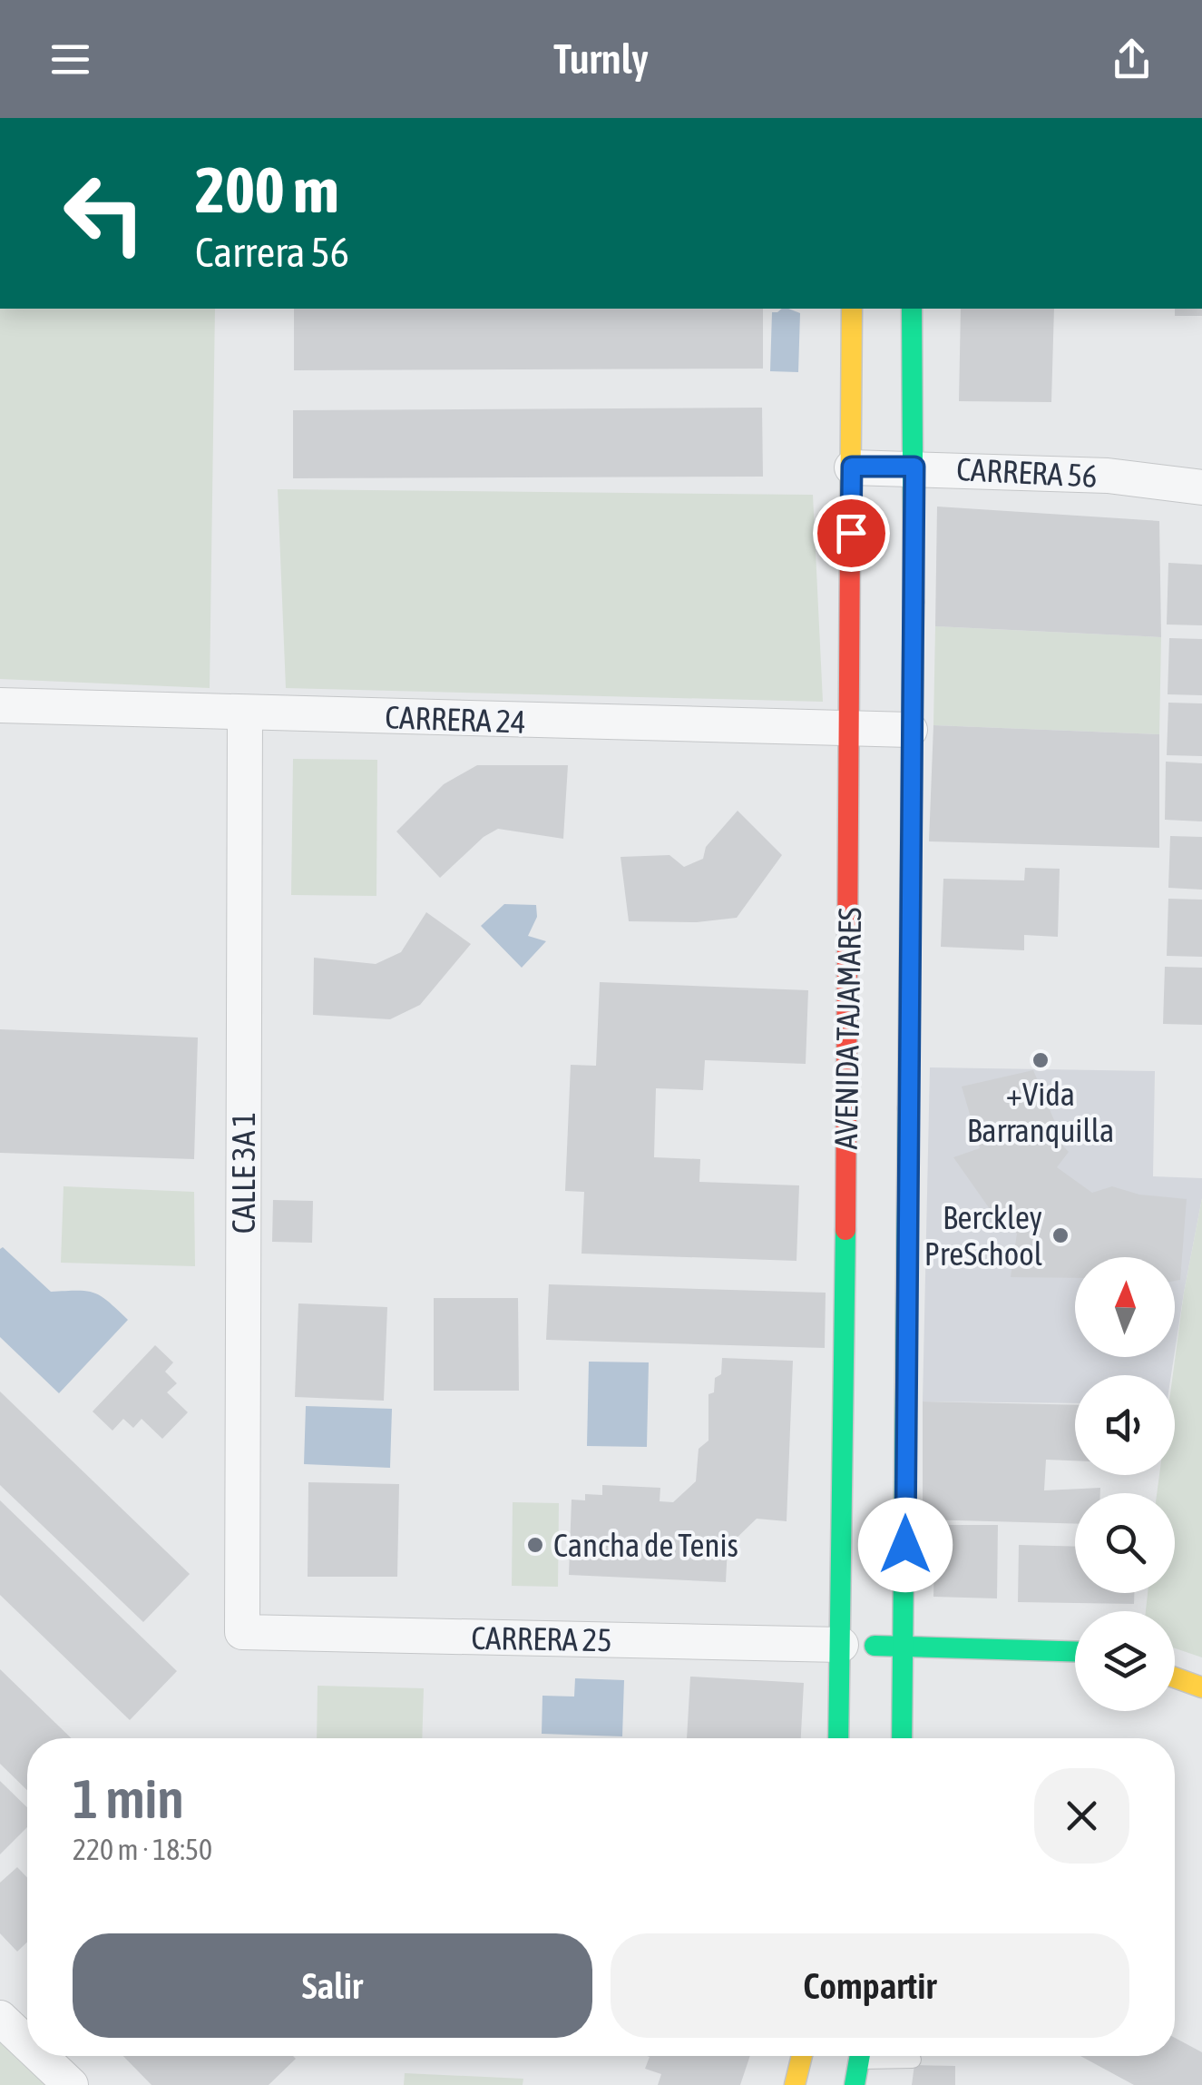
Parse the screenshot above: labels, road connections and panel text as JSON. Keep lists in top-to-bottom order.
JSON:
{
  "streets": {
    "street": [
      "CARRERA 56",
      "CARRERA 24",
      "AVENIDA TAJAMARES",
      "CALLE 3A 1",
      "CARRERA 25"
    ]
  },
  "crossings": [
    ["CARRERA 56", "AVENIDA TAJAMARES"],
    ["CARRERA 24", "AVENIDA TAJAMARES"],
    ["CARRERA 24", "CALLE 3A 1"],
    ["AVENIDA TAJAMARES", "CARRERA 25"],
    ["CALLE 3A 1", "CARRERA 25"]
  ],
  "places": ["+Vida Barranquilla", "Berckley PreSchool", "Cancha de Tenis"],
  "north": "top",
  "page": {
    "header": "Turnly",
    "turn": ["200 m", "Carrera 56"],
    "heading": ["1 min", "220 m · 18:50"],
    "buttons": ["Salir", "Compartir"]
  }
}
